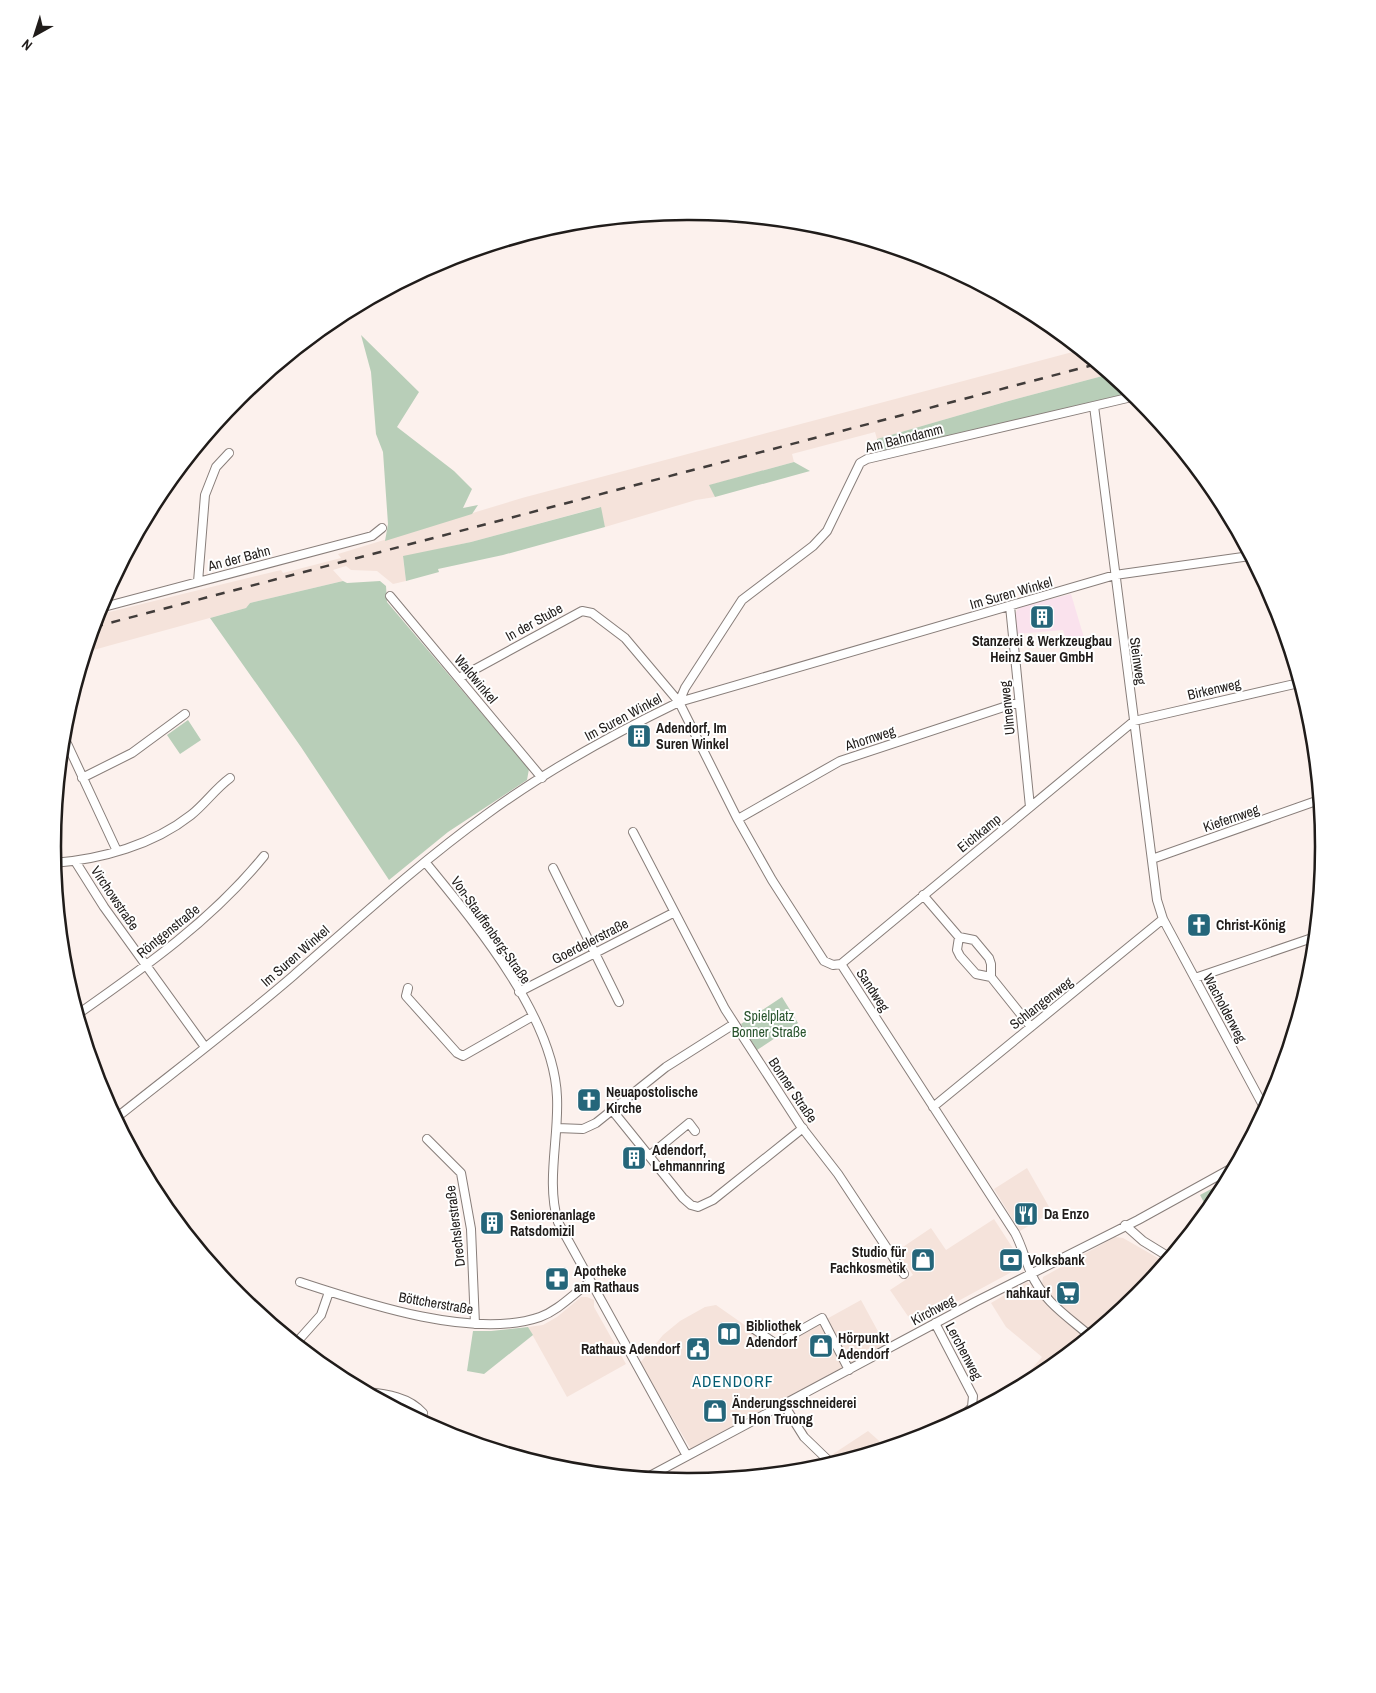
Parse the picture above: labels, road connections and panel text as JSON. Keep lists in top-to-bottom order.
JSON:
{
  "streets": {
    "street": [
      "Am Bahndamm",
      "An der Bahn",
      "Im Suren Winkel",
      "In der Stube",
      "Steinweg",
      "Waldwinkel",
      "Birkenweg",
      "Ulmenweg",
      "Ahornweg",
      "Kiefernweg",
      "Eichkamp",
      "Virchowstraße",
      "Von-Stauffenberg-Straße",
      "Röntgenstraße",
      "Goerdelerstraße",
      "Sandweg",
      "Schlangenweg",
      "Wacholderweg",
      "Bonner Straße",
      "Drechslerstraße",
      "Böttcherstraße",
      "Kirchweg",
      "Lerchenweg"
    ]
  },
  "crossings": [
    ["Am Bahndamm", "Im Suren Winkel"],
    ["Am Bahndamm", "In der Stube"],
    ["Am Bahndamm", "Steinweg"],
    ["Am Bahndamm", "Sandweg"],
    ["Im Suren Winkel", "In der Stube"],
    ["Im Suren Winkel", "Steinweg"],
    ["Im Suren Winkel", "Waldwinkel"],
    ["Im Suren Winkel", "Ulmenweg"],
    ["Im Suren Winkel", "Virchowstraße"],
    ["Im Suren Winkel", "Von-Stauffenberg-Straße"],
    ["Im Suren Winkel", "Sandweg"],
    ["In der Stube", "Waldwinkel"],
    ["In der Stube", "Sandweg"],
    ["Steinweg", "Birkenweg"],
    ["Steinweg", "Kiefernweg"],
    ["Steinweg", "Eichkamp"],
    ["Steinweg", "Schlangenweg"],
    ["Steinweg", "Wacholderweg"],
    ["Birkenweg", "Eichkamp"],
    ["Ulmenweg", "Ahornweg"],
    ["Ulmenweg", "Eichkamp"],
    ["Ahornweg", "Sandweg"],
    ["Eichkamp", "Sandweg"],
    ["Virchowstraße", "Röntgenstraße"],
    ["Von-Stauffenberg-Straße", "Goerdelerstraße"],
    ["Von-Stauffenberg-Straße", "Böttcherstraße"],
    ["Von-Stauffenberg-Straße", "Kirchweg"],
    ["Goerdelerstraße", "Bonner Straße"],
    ["Sandweg", "Schlangenweg"],
    ["Sandweg", "Kirchweg"],
    ["Schlangenweg", "Wacholderweg"],
    ["Drechslerstraße", "Böttcherstraße"],
    ["Kirchweg", "Lerchenweg"]
  ],
  "districts": ["ADENDORF"],
  "parks": ["Spielplatz Bonner Straße"],
  "places": {
    "building": [
      "Stanzerei & Werkzeugbau Heinz Sauer GmbH",
      "Adendorf, Im Suren Winkel",
      "Adendorf, Lehmannring",
      "Seniorenanlage Ratsdomizil"
    ],
    "church": ["Christ-König", "Neuapostolische Kirche"],
    "restaurant": ["Da Enzo"],
    "shop": ["Studio für Fachkosmetik", "Hörpunkt Adendorf", "Änderungsschneiderei Tu Hon Truong"],
    "bank": ["Volksbank"],
    "pharmacy": ["Apotheke am Rathaus"],
    "supermarket": ["nahkauf"],
    "library": ["Bibliothek Adendorf"],
    "public building": ["Rathaus Adendorf"]
  },
  "north": "bottom left"
}
